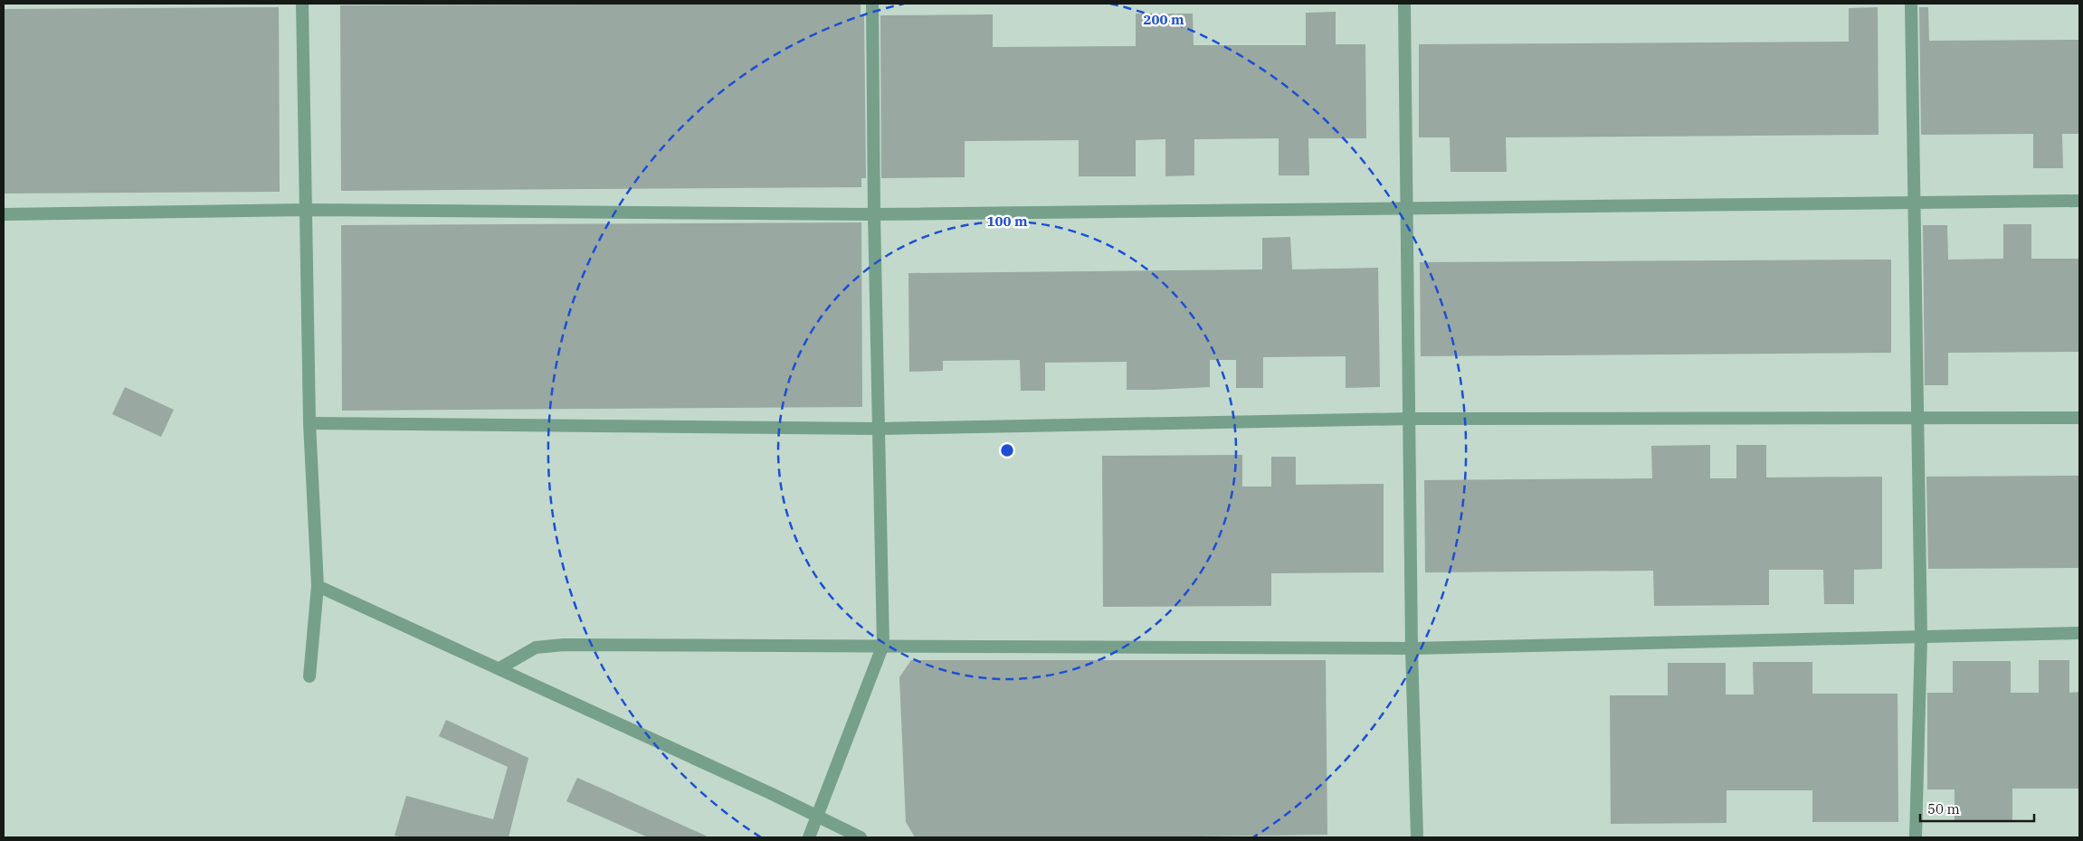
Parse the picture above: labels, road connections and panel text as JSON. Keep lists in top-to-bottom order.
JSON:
{
  "scale_bar": "50 m",
  "rings": ["200 m", "100 m"]
}
